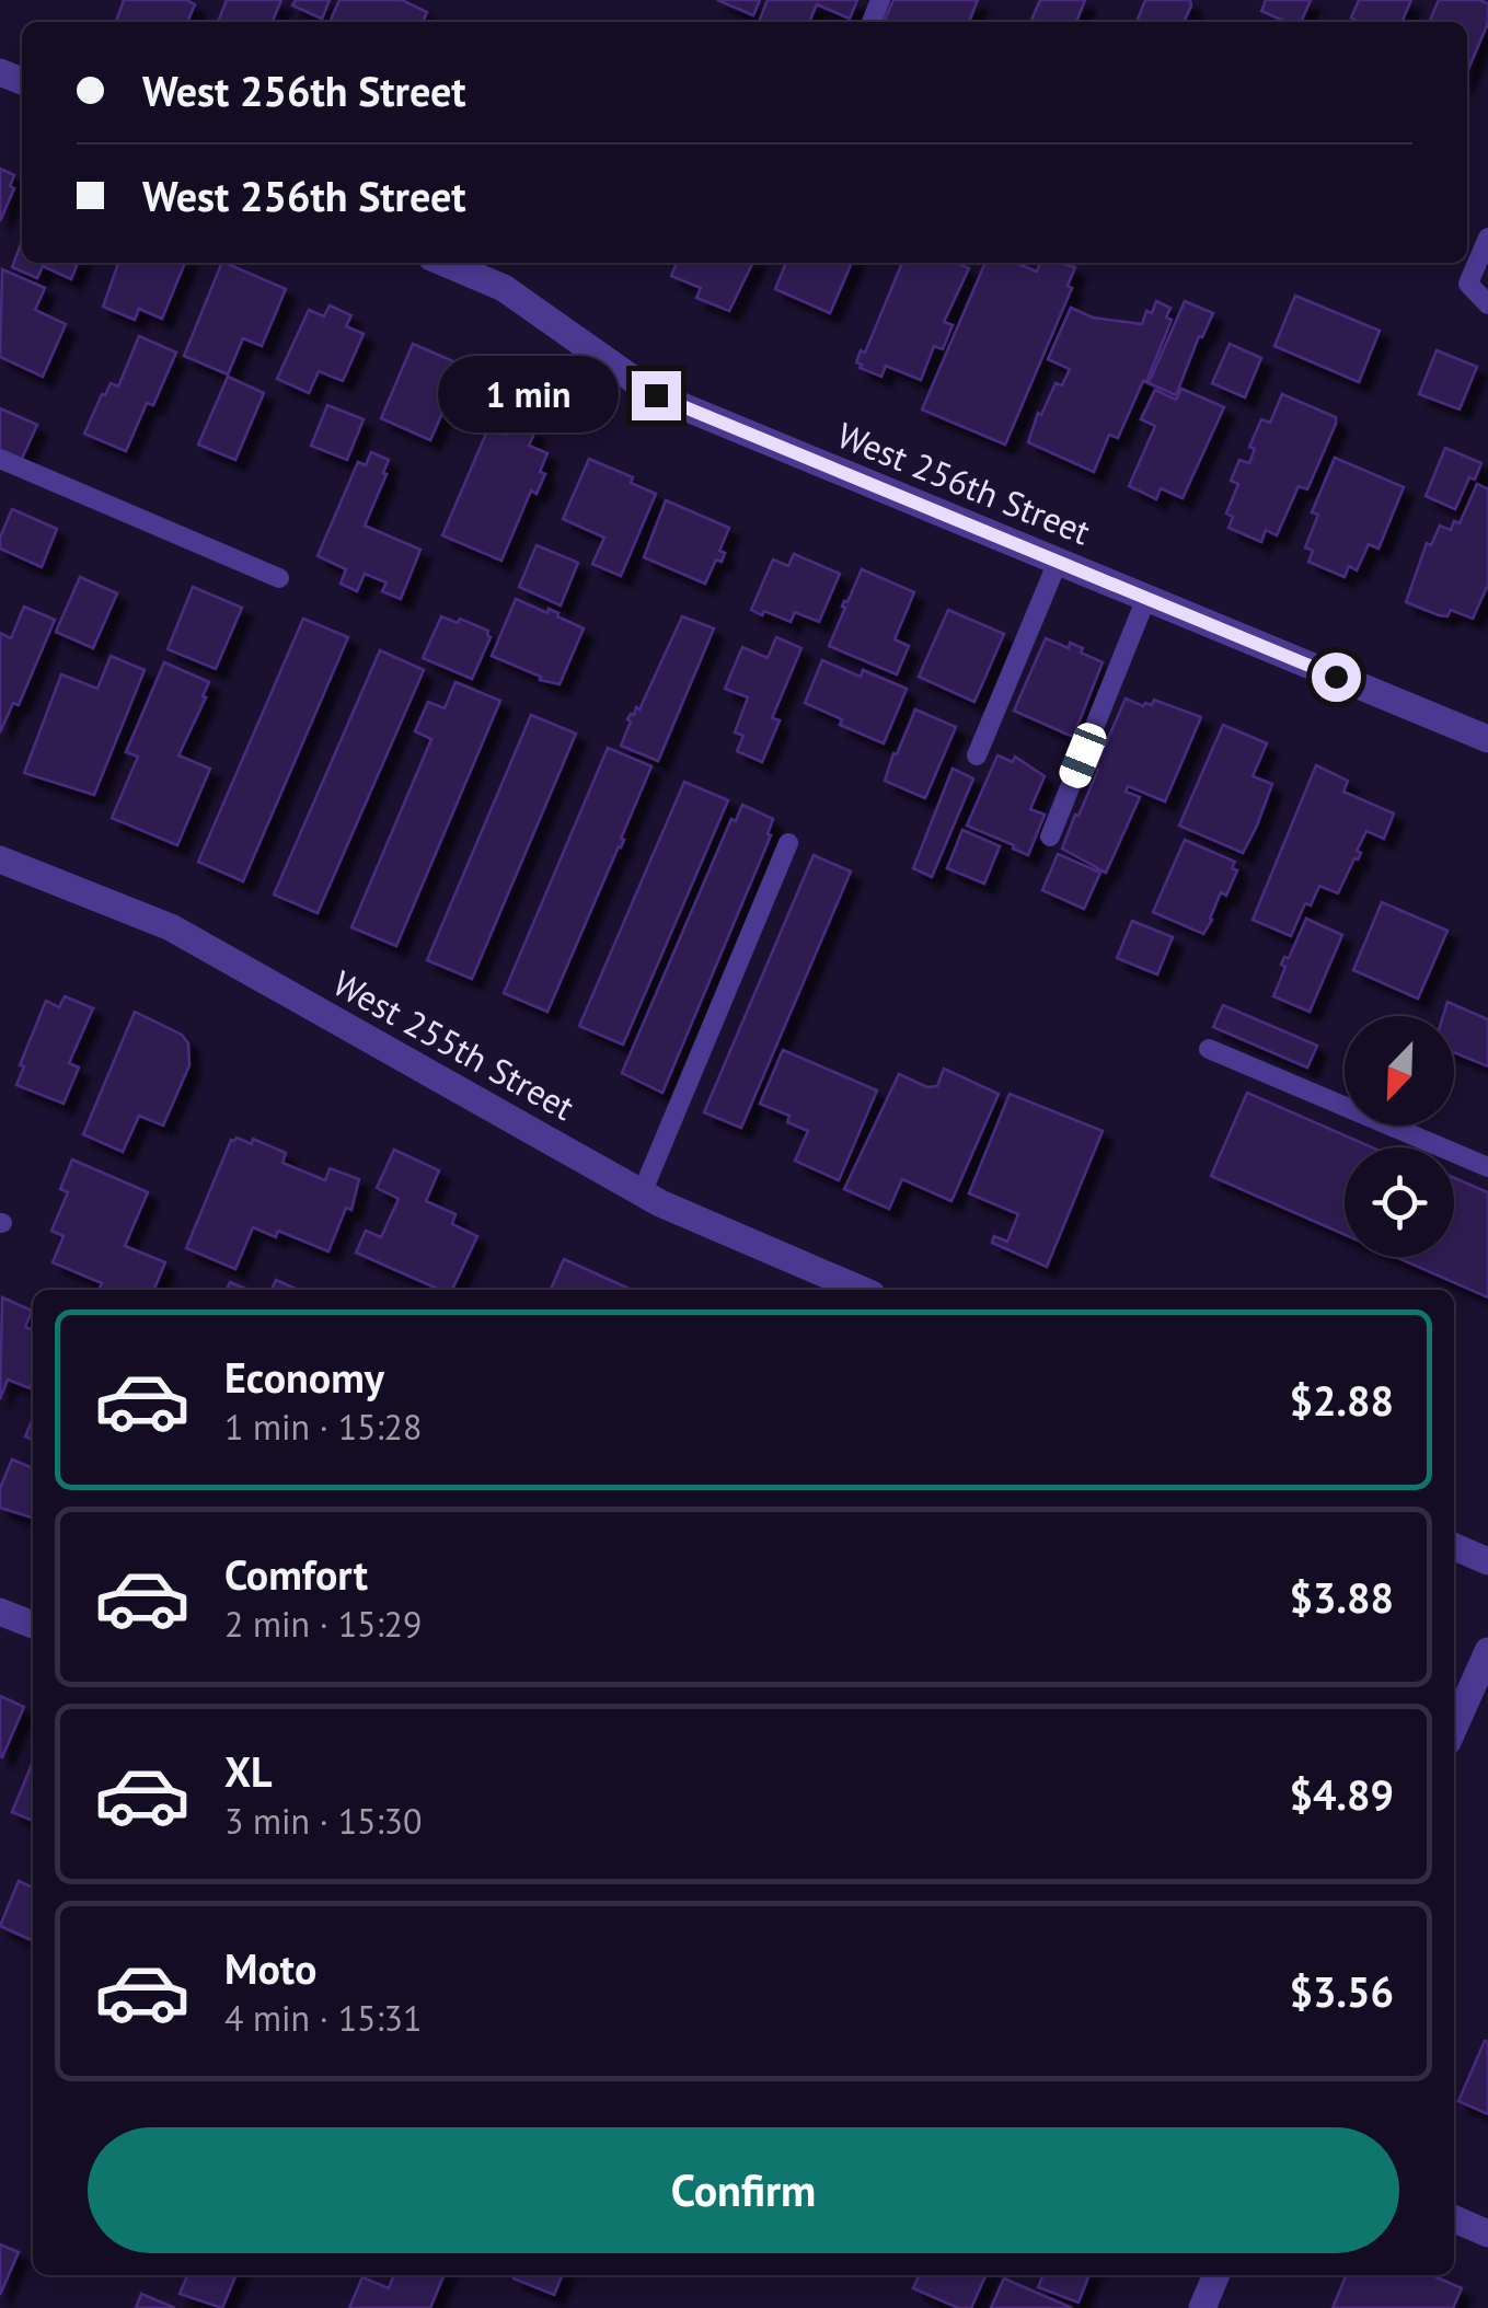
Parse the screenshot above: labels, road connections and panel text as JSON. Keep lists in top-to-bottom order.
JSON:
{
  "streets": {
    "street": ["West 256th Street", "West 255th Street"]
  },
  "north": "bottom left",
  "page": {
    "banner": ["West 256th Street", "West 256th Street"],
    "bubble": "1 min",
    "list": [
      {
        "name": "Economy",
        "note": "1 min · 15:28",
        "value": "$2.88"
      },
      {
        "name": "Comfort",
        "note": "2 min · 15:29",
        "value": "$3.88"
      },
      {
        "name": "XL",
        "note": "3 min · 15:30",
        "value": "$4.89"
      },
      {
        "name": "Moto",
        "note": "4 min · 15:31",
        "value": "$3.56"
      }
    ],
    "buttons": "Confirm"
  }
}
